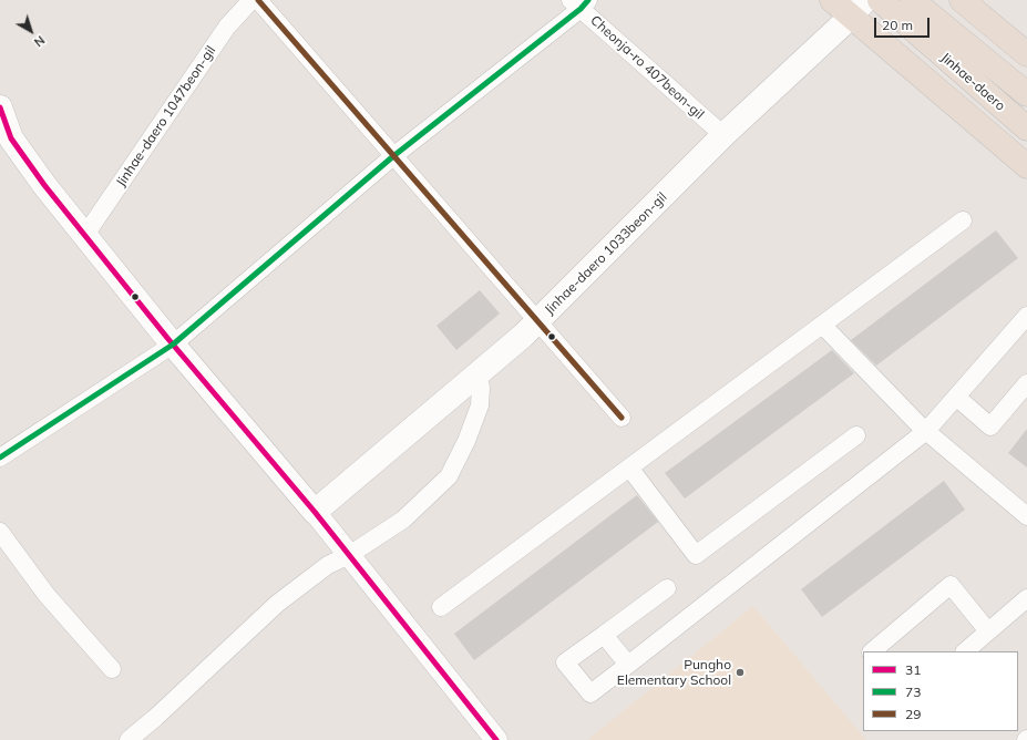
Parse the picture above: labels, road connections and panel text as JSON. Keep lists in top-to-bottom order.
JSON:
{
  "streets": {
    "highway": ["Jinhae-daero"],
    "main road": ["Jinhae-daero 1033beon-gil"],
    "street": ["Cheonja-ro 407beon-gil", "Jinhae-daero 1047beon-gil"]
  },
  "crossings": [
    ["Cheonja-ro 407beon-gil", "Jinhae-daero 1033beon-gil"]
  ],
  "places": ["Pungho Elementary School"],
  "lines": ["transit line 73", "transit line 29", "transit line 31"],
  "legend": ["31", "73", "29"],
  "scale_bar": "20 m",
  "north": "bottom right"
}
